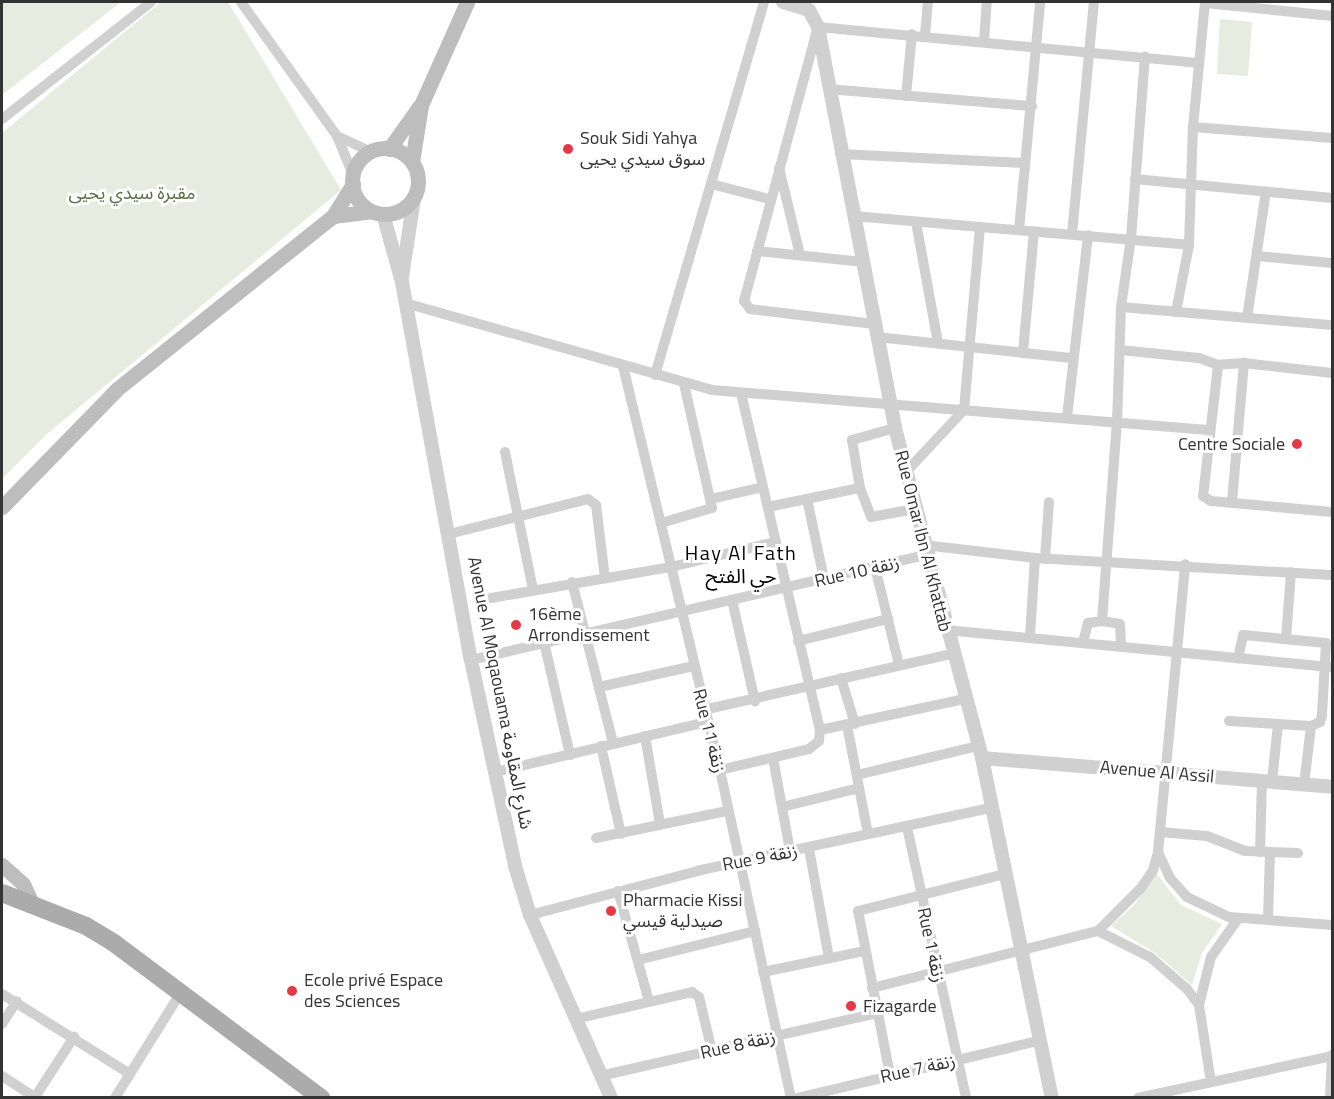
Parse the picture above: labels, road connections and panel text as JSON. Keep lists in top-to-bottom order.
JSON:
{
  "streets": {
    "street": [
      "Rue Omar Ibn Al Khattab",
      "Rue 10 زنقة",
      "Avenue Al Moqaouama شارع المقاومة",
      "Rue 11 زنقة",
      "Avenue Al Assil",
      "Rue 9 زنقة",
      "Rue 1 زنقة",
      "Rue 8 زنقة",
      "Rue 7 زنقة"
    ]
  },
  "crossings": [
    ["Rue Omar Ibn Al Khattab", "Rue 10 زنقة"],
    ["Rue Omar Ibn Al Khattab", "Avenue Al Assil"],
    ["Rue Omar Ibn Al Khattab", "Rue 9 زنقة"],
    ["Rue Omar Ibn Al Khattab", "Rue 7 زنقة"],
    ["Rue 10 زنقة", "Avenue Al Moqaouama شارع المقاومة"],
    ["Rue 10 زنقة", "Rue 11 زنقة"],
    ["Avenue Al Moqaouama شارع المقاومة", "Rue 9 زنقة"],
    ["Avenue Al Moqaouama شارع المقاومة", "Rue 8 زنقة"],
    ["Rue 11 زنقة", "Rue 9 زنقة"],
    ["Rue 11 زنقة", "Rue 8 زنقة"],
    ["Rue 9 زنقة", "Rue 1 زنقة"],
    ["Rue 1 زنقة", "Rue 7 زنقة"]
  ],
  "districts": ["Hay Al Fath حي الفتح"],
  "parks": ["مقبرة سيدي يحيى"],
  "places": [
    "Souk Sidi Yahya سوق سيدي يحيى",
    "Centre Sociale",
    "16ème Arrondissement",
    "Pharmacie Kissi صيدلية قيسي",
    "Ecole privé Espace des Sciences",
    "Fizagarde"
  ]
}
